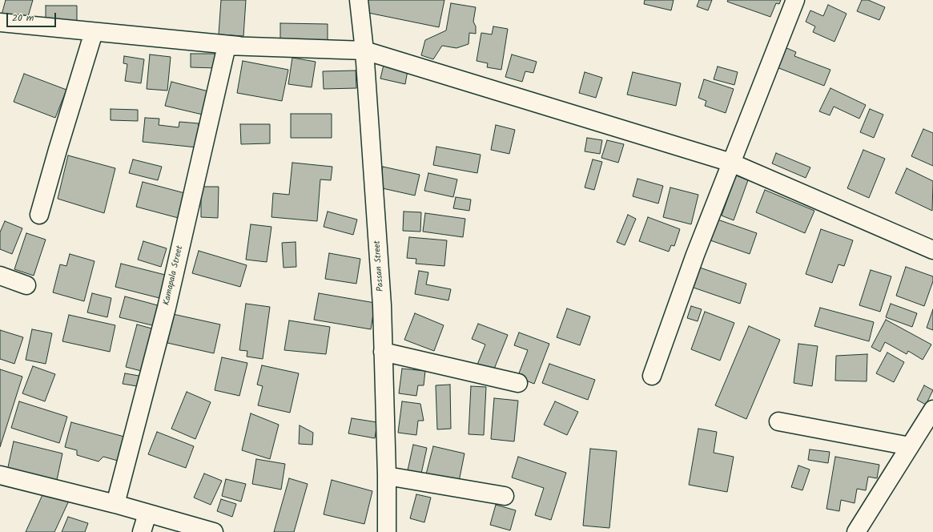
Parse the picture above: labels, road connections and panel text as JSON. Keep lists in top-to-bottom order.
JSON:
{
  "streets": {
    "street": ["Passan Street", "Kamapala Street"]
  },
  "crossings": [
    ["Passan Street", "Kamapala Street"]
  ],
  "scale_bar": "20 m"
}
